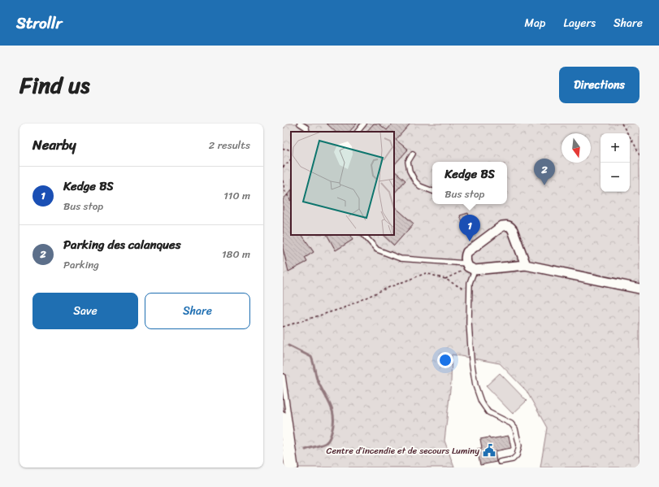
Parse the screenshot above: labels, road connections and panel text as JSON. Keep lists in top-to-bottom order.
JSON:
{
  "places": {
    "public building": ["Centre d’incendie et de secours Luminy"]
  },
  "north": "bottom",
  "page": {
    "header": "Strollr",
    "nav": ["Map", "Layers", "Share"],
    "title": "Find us",
    "buttons": [
      "Directions",
      ["Save", "Share"]
    ],
    "heading": ["Nearby", "2 results"],
    "map_buttons": ["+", "−"],
    "pins": ["2", "1"],
    "popup": ["Kedge BS", "Bus stop"],
    "list": [
      {
        "mark": "1",
        "name": "Kedge BS",
        "note": "Bus stop",
        "value": "110 m"
      },
      {
        "mark": "2",
        "name": "Parking des calanques",
        "note": "Parking",
        "value": "180 m"
      }
    ]
  }
}
